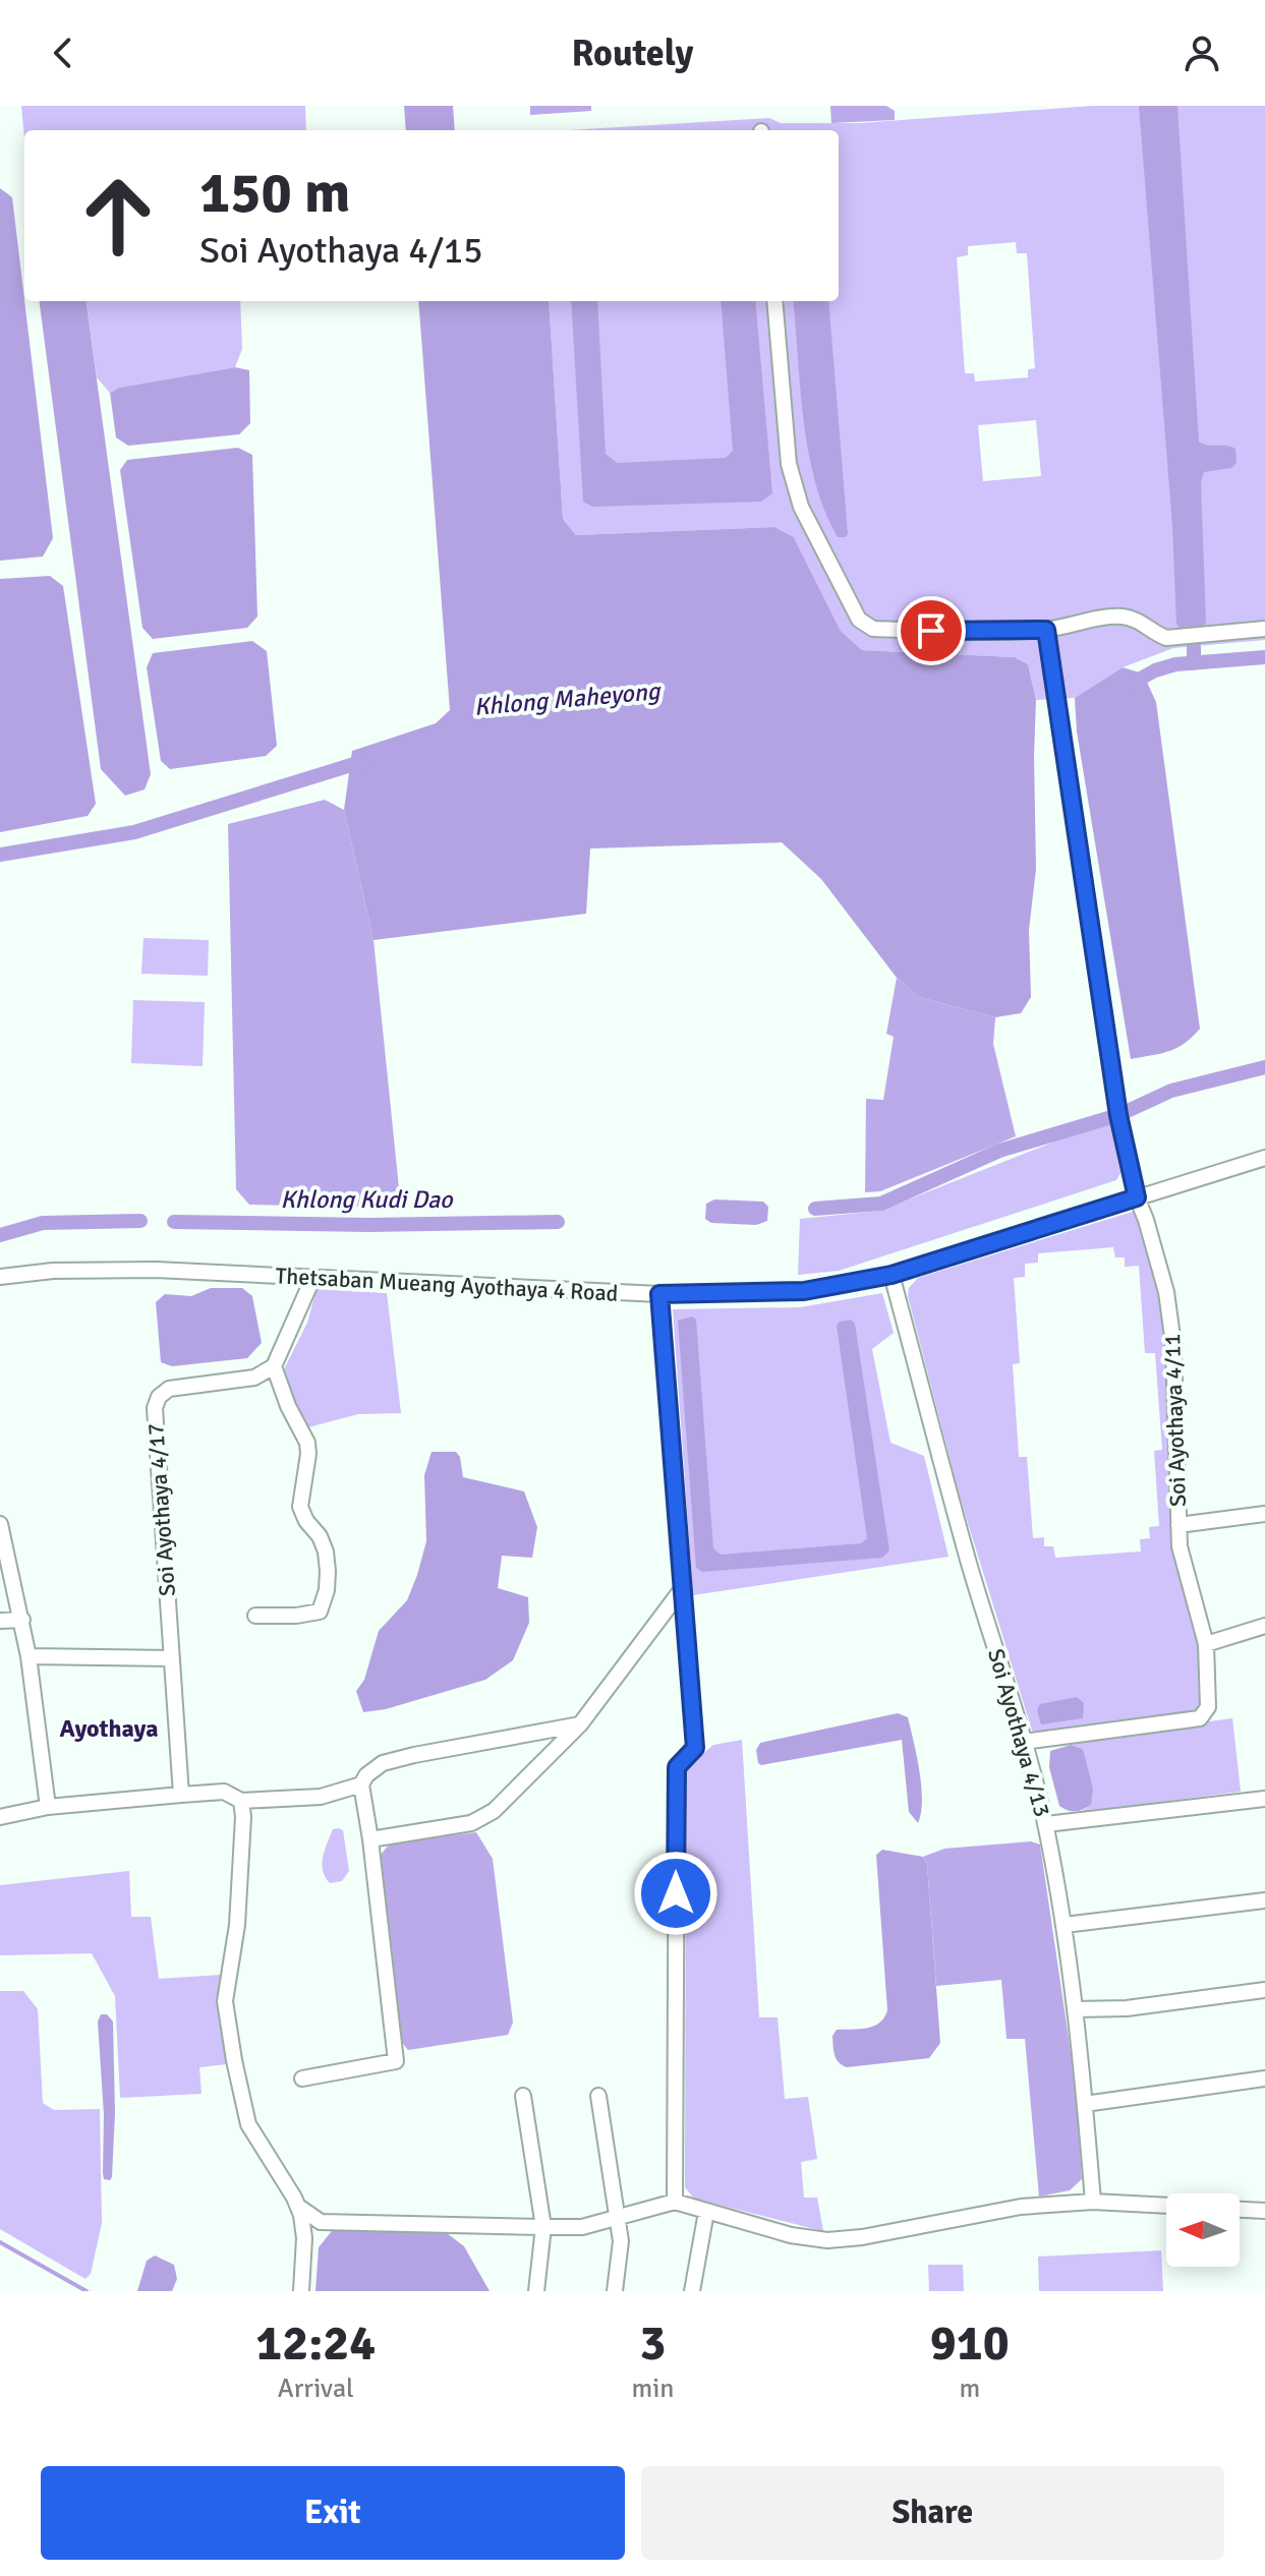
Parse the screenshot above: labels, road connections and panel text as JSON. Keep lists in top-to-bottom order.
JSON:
{
  "streets": {
    "street": [
      "Thetsaban Mueang Ayothaya 4 Road",
      "Soi Ayothaya 4/11",
      "Soi Ayothaya 4/17",
      "Soi Ayothaya 4/13"
    ]
  },
  "crossings": [
    ["Thetsaban Mueang Ayothaya 4 Road", "Soi Ayothaya 4/11"],
    ["Thetsaban Mueang Ayothaya 4 Road", "Soi Ayothaya 4/13"],
    ["Soi Ayothaya 4/11", "Soi Ayothaya 4/13"]
  ],
  "districts": ["Ayothaya"],
  "water": ["Khlong Maheyong", "Khlong Kudi Dao"],
  "north": "left",
  "page": {
    "header": "Routely",
    "turn": ["150 m", "Soi Ayothaya 4/15"],
    "eta": [
      "12:24",
      "Arrival",
      "3",
      "min",
      "910",
      "m"
    ],
    "buttons": ["Exit", "Share"]
  }
}
